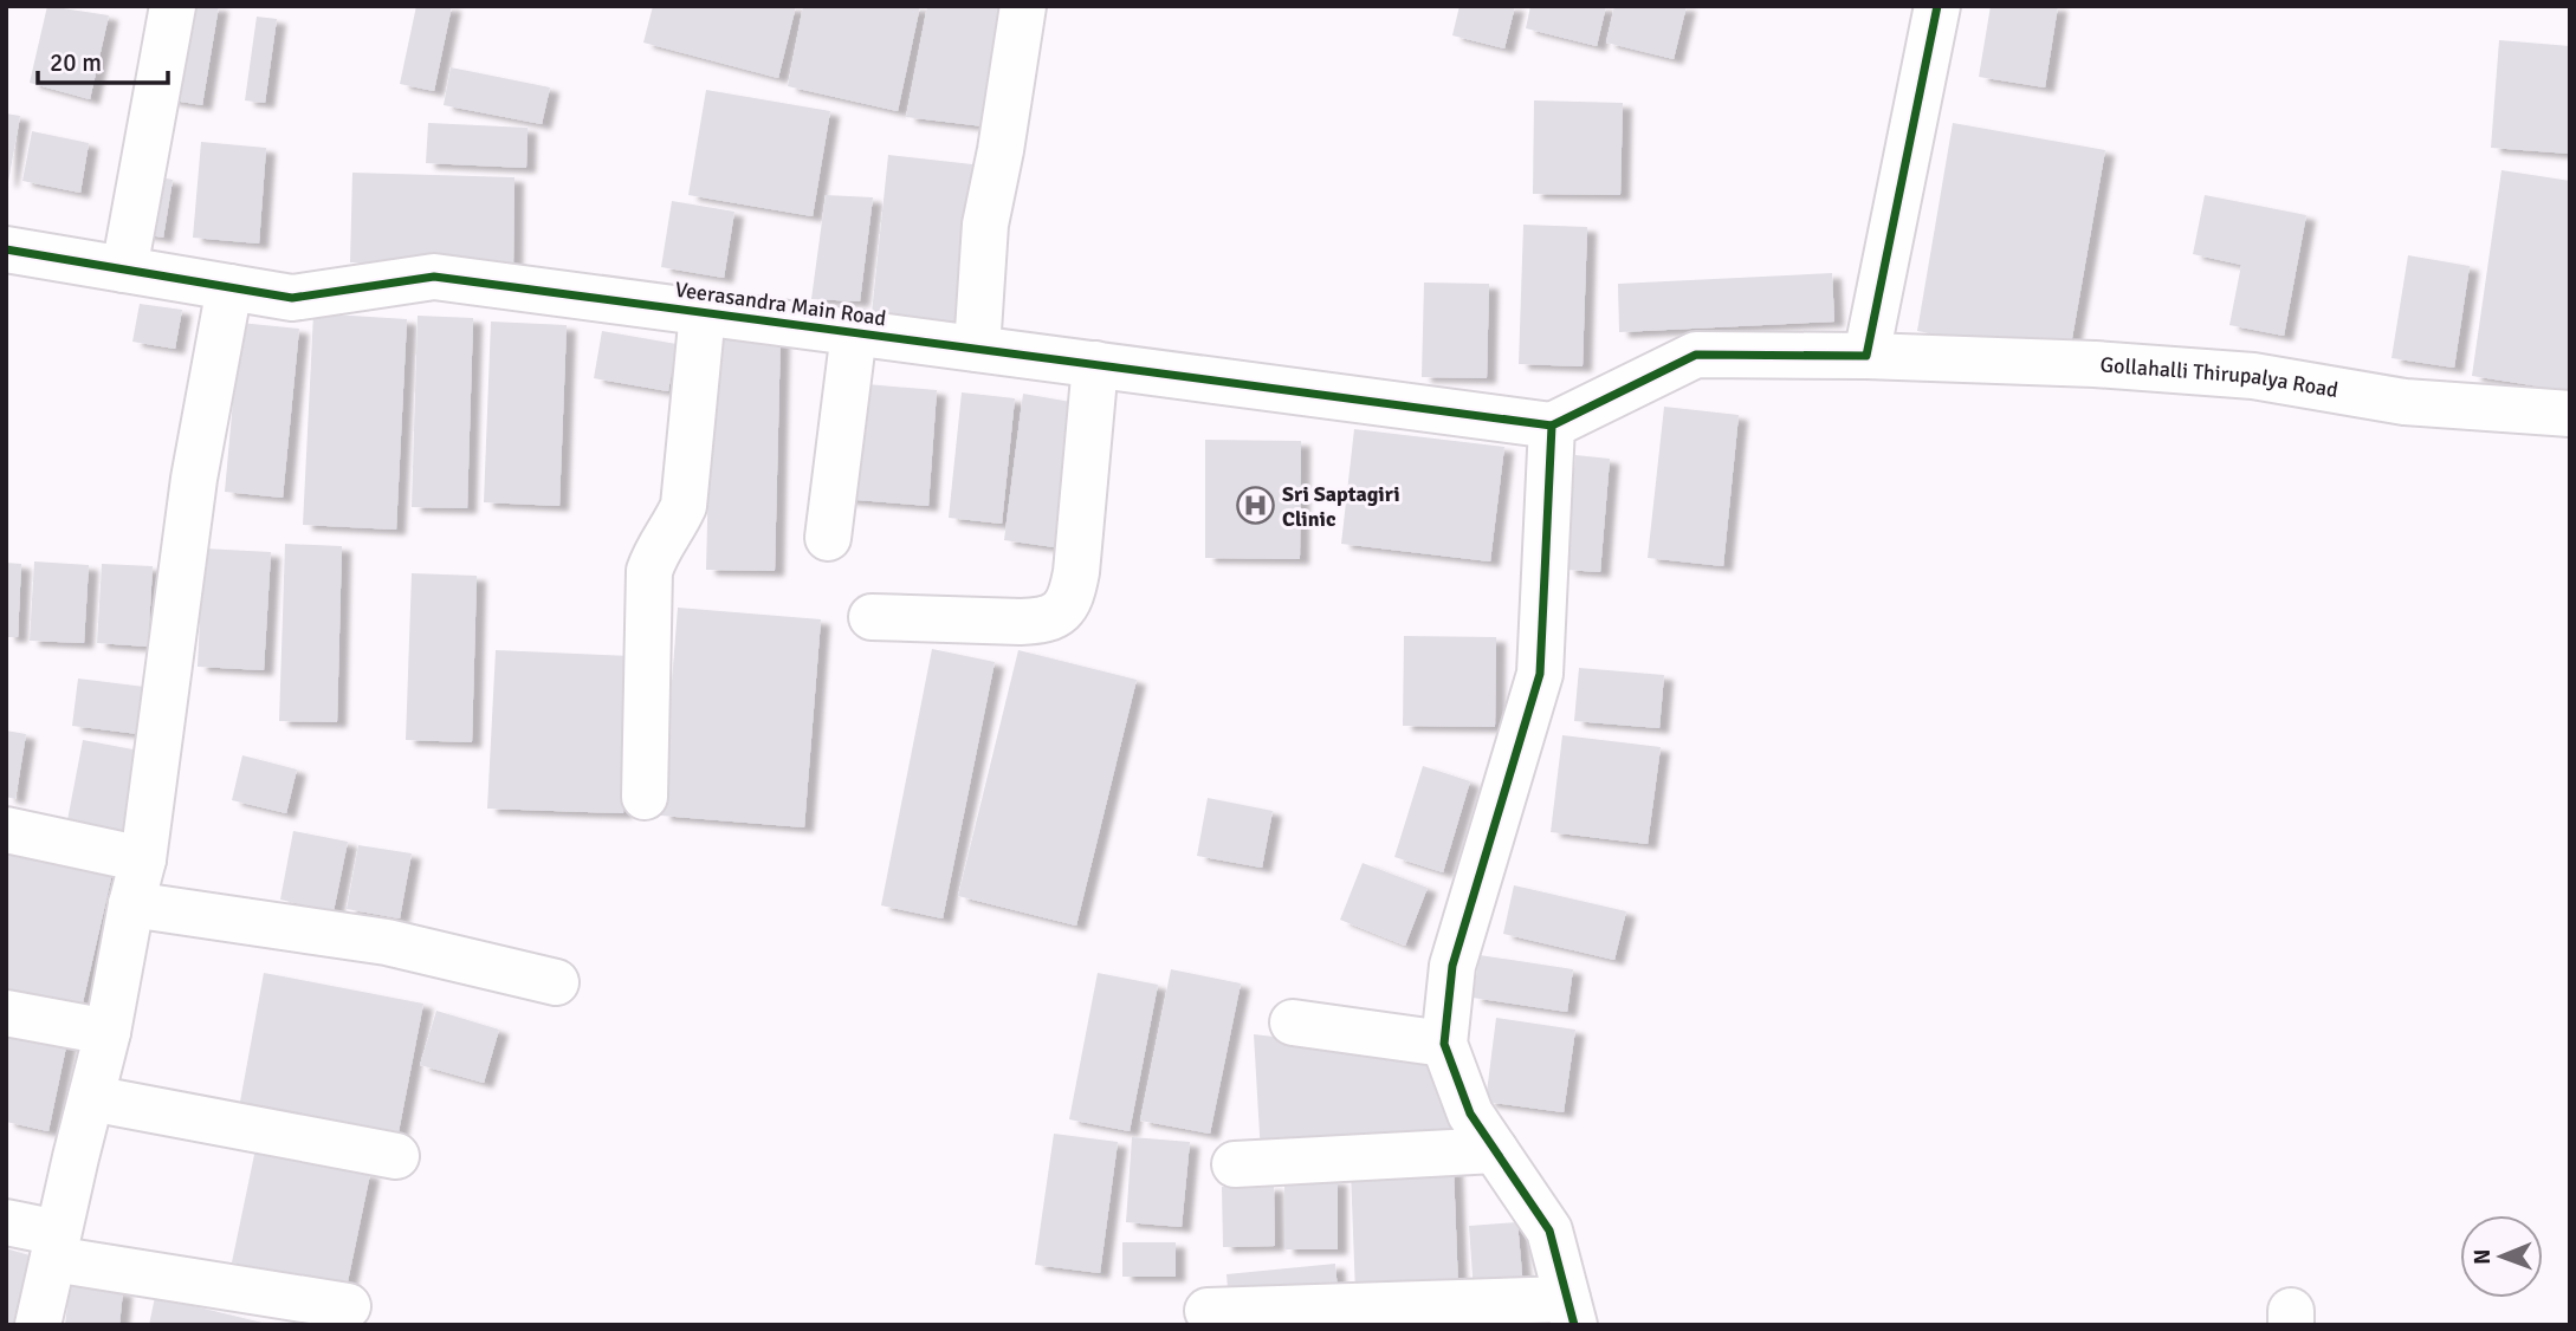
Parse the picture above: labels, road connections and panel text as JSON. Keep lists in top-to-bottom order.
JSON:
{
  "streets": {
    "street": ["Veerasandra Main Road", "Gollahalli Thirupalya Road"]
  },
  "crossings": [
    ["Veerasandra Main Road", "Gollahalli Thirupalya Road"]
  ],
  "places": {
    "hospital": ["Sri Saptagiri Clinic"]
  },
  "scale_bar": "20 m",
  "north": "left"
}
